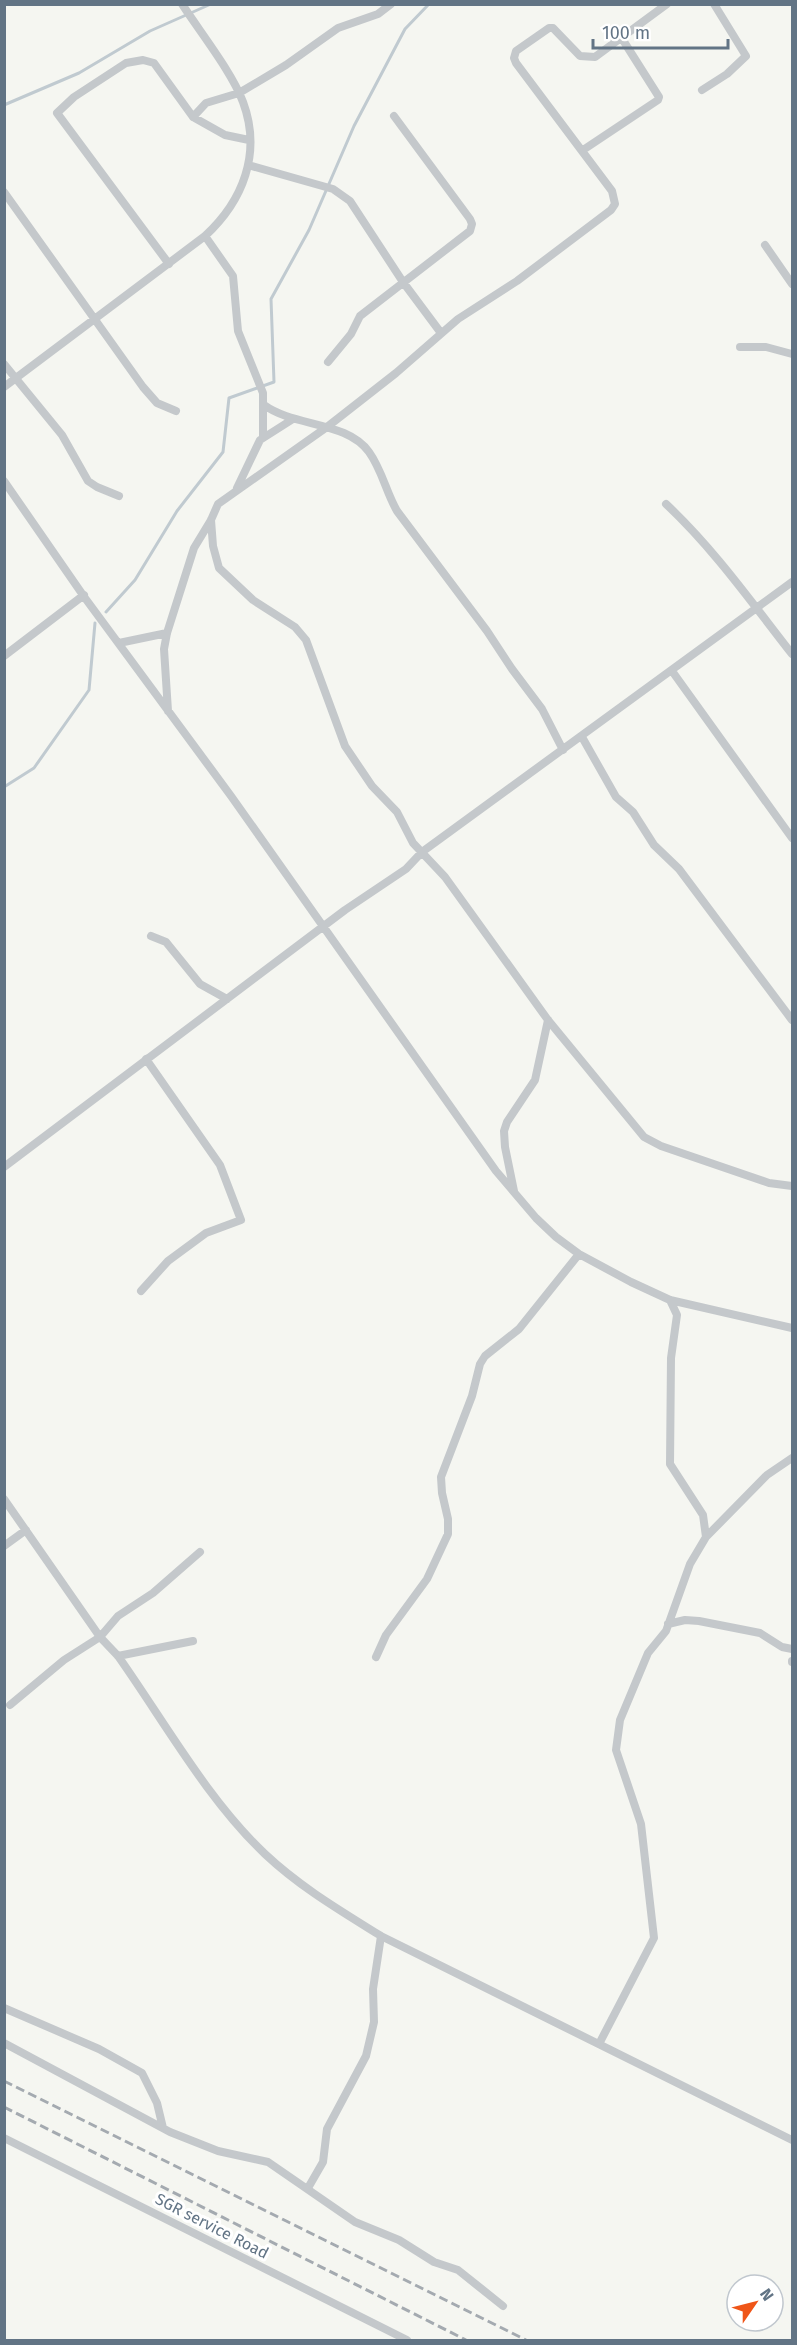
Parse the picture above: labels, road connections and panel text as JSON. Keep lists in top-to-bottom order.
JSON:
{
  "streets": {
    "street": ["SGR service Road"]
  },
  "scale_bar": "100 m",
  "north": "top right"
}
